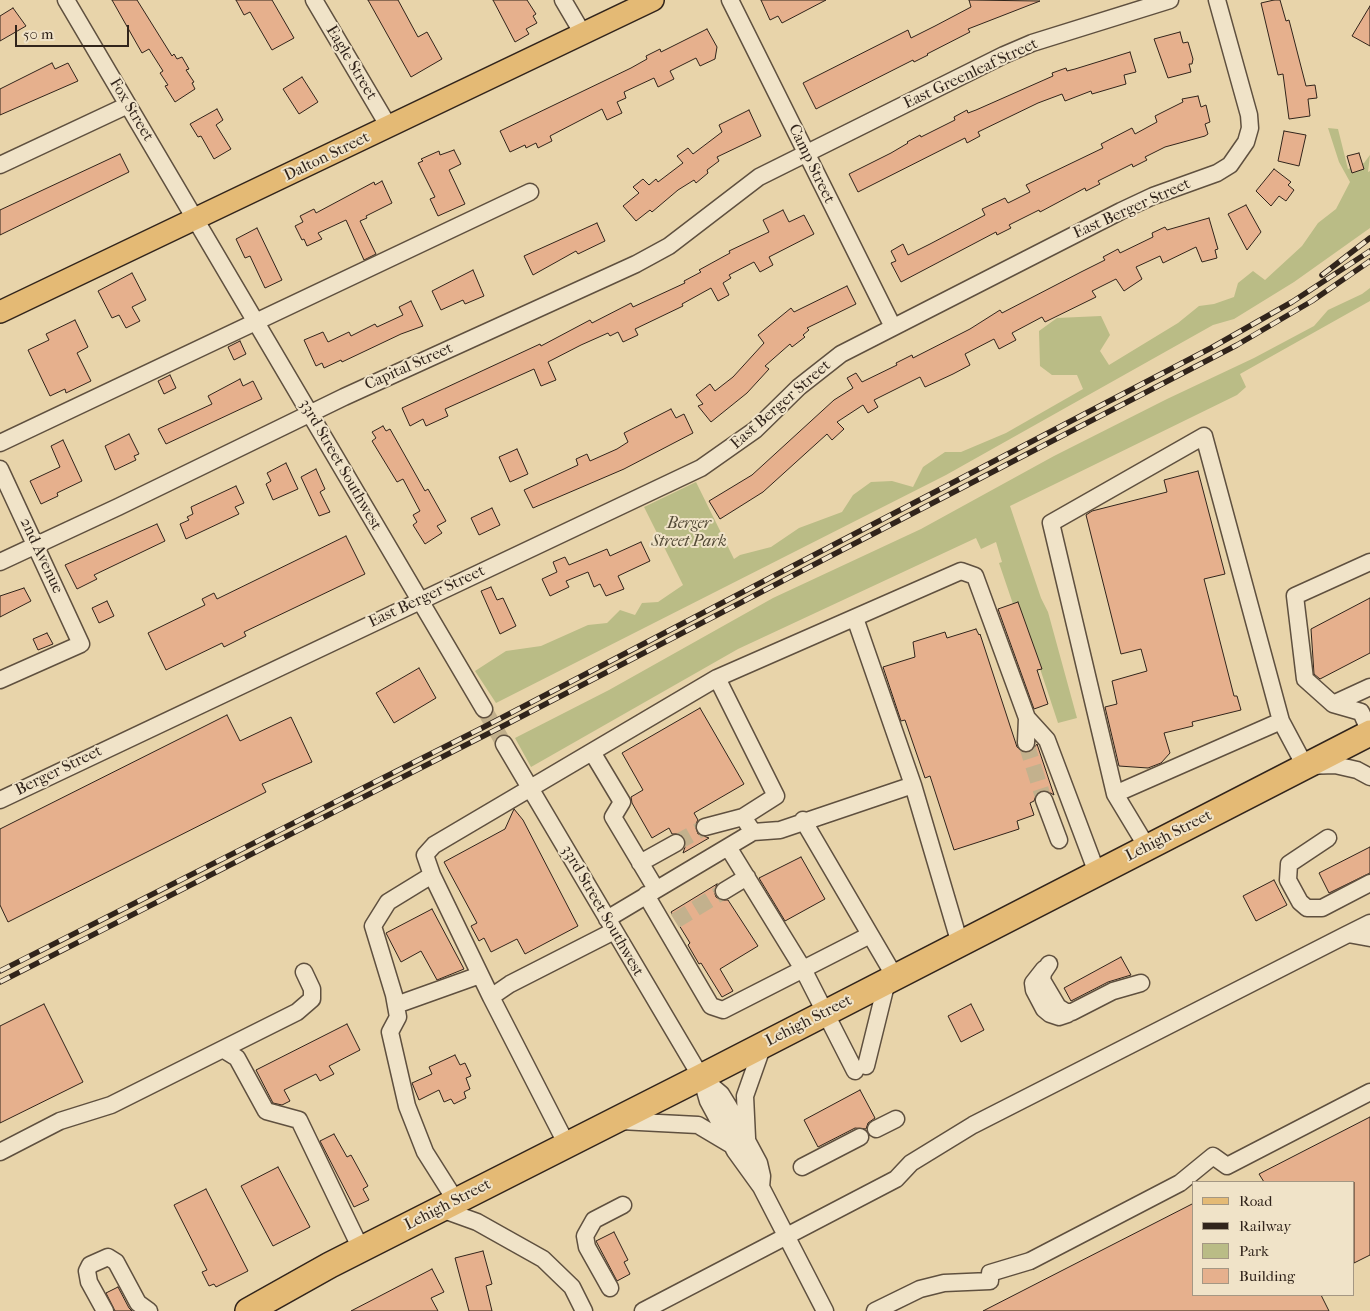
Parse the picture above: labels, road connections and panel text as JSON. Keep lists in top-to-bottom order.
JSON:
{
  "streets": {
    "highway": ["Lehigh Street"],
    "main road": ["Dalton Street"],
    "street": [
      "Eagle Street",
      "East Greenleaf Street",
      "Fox Street",
      "Camp Street",
      "East Berger Street",
      "Capital Street",
      "33rd Street Southwest",
      "2nd Avenue",
      "Berger Street"
    ]
  },
  "crossings": [
    ["Eagle Street", "Dalton Street"],
    ["East Greenleaf Street", "Camp Street"],
    ["East Greenleaf Street", "Capital Street"],
    ["Fox Street", "Dalton Street"],
    ["Fox Street", "33rd Street Southwest"],
    ["Dalton Street", "33rd Street Southwest"],
    ["Camp Street", "East Berger Street"],
    ["Camp Street", "Capital Street"],
    ["East Berger Street", "33rd Street Southwest"],
    ["East Berger Street", "Berger Street"],
    ["Capital Street", "33rd Street Southwest"],
    ["Capital Street", "2nd Avenue"],
    ["33rd Street Southwest", "Lehigh Street"]
  ],
  "parks": ["Berger Street Park"],
  "legend": [
    "Road",
    "Railway",
    "Park",
    "Building"
  ],
  "scale_bar": "50 m"
}
